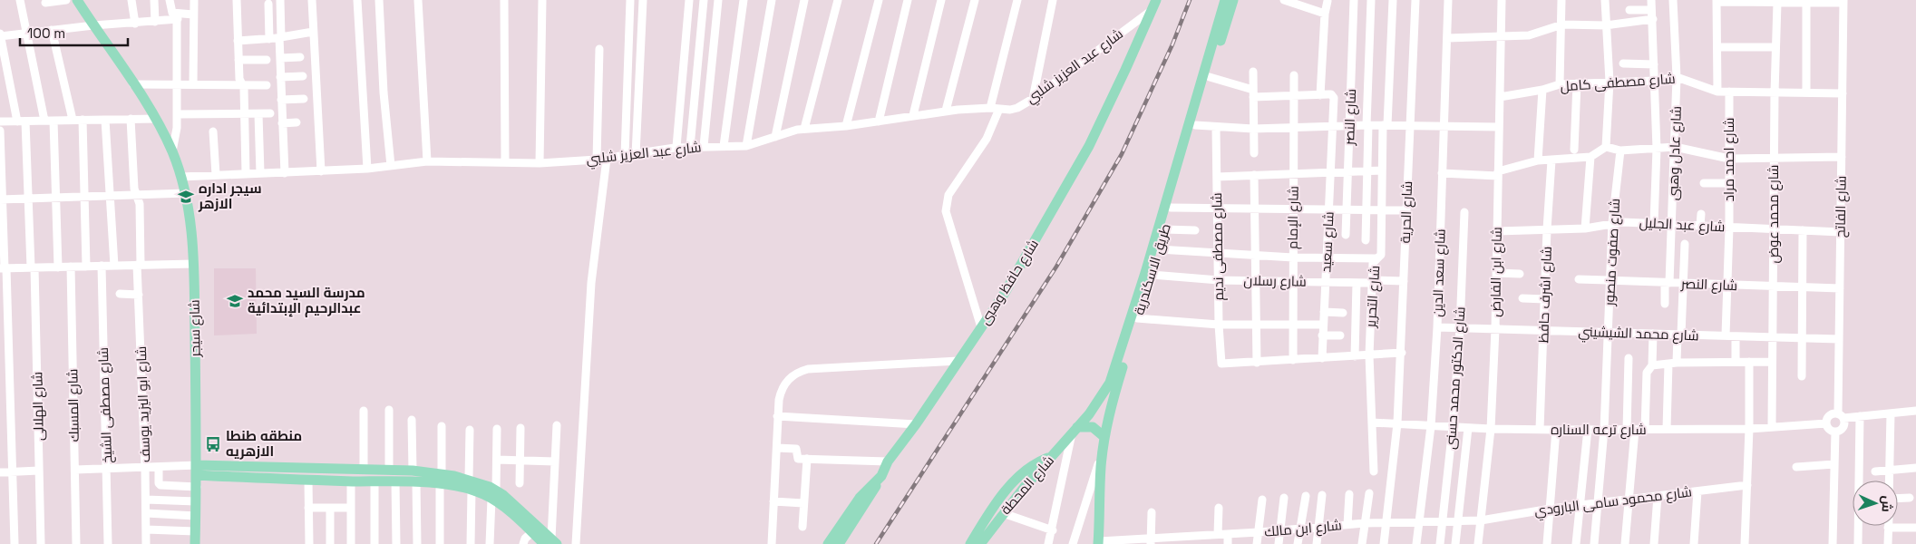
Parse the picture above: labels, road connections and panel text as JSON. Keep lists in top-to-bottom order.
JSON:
{
  "streets": {
    "main road": [
      "طريق الاسكندرية",
      "شارع حافظ وهبى",
      "شارع سيجر",
      "شارع المحطة"
    ],
    "street": [
      "شارع عبد العزيز شلبي",
      "شارع مصطفى كامل",
      "شارع النصر",
      "شارع عادل وهبى",
      "شارع احمد مراد",
      "شارع الفاتح",
      "شارع الحرية",
      "شارع محمد عوض",
      "شارع الإمام",
      "شارع عبد الجليل",
      "شارع سعيد",
      "شارع مصطفى نديم",
      "شارع صفوت منصور",
      "شارع ابن الفارض",
      "شارع سعد الدين",
      "شارع رسلان",
      "شارع اشرف حافظ",
      "شارع التحرير",
      "شارع محمد الشيشيني",
      "شارع الدكتور محمد حسنى",
      "شارع ابو اليزيد يوسف",
      "شارع المسبك",
      "شارع مصطفى الشيخ",
      "شارع الهلالى",
      "شارع ترعه السناره",
      "شارع محمود سامى البارودي",
      "شارع ابن مالك"
    ]
  },
  "crossings": [
    ["شارع عبد العزيز شلبي", "شارع حافظ وهبى"],
    ["شارع عبد العزيز شلبي", "شارع سيجر"],
    ["شارع مصطفى كامل", "شارع عادل وهبى"],
    ["شارع مصطفى كامل", "شارع احمد مراد"],
    ["شارع مصطفى كامل", "شارع الفاتح"],
    ["شارع مصطفى كامل", "شارع محمد عوض"],
    ["شارع مصطفى كامل", "شارع ابن الفارض"],
    ["شارع النصر", "شارع عادل وهبى"],
    ["شارع النصر", "شارع احمد مراد"],
    ["شارع النصر", "شارع الفاتح"],
    ["شارع النصر", "شارع محمد عوض"],
    ["شارع النصر", "شارع صفوت منصور"],
    ["شارع عادل وهبى", "شارع عبد الجليل"],
    ["شارع احمد مراد", "شارع عبد الجليل"],
    ["شارع احمد مراد", "شارع محمد الشيشيني"],
    ["شارع الفاتح", "شارع عبد الجليل"],
    ["شارع الفاتح", "شارع محمد الشيشيني"],
    ["شارع الفاتح", "شارع ترعه السناره"],
    ["شارع الحرية", "شارع رسلان"],
    ["شارع الحرية", "شارع ترعه السناره"],
    ["شارع الحرية", "شارع ابن مالك"],
    ["شارع محمد عوض", "شارع عبد الجليل"],
    ["شارع محمد عوض", "شارع محمد الشيشيني"],
    ["شارع محمد عوض", "شارع ترعه السناره"],
    ["شارع الإمام", "شارع رسلان"],
    ["شارع عبد الجليل", "شارع صفوت منصور"],
    ["شارع عبد الجليل", "شارع ابن الفارض"],
    ["شارع عبد الجليل", "شارع اشرف حافظ"],
    ["شارع سعيد", "شارع رسلان"],
    ["شارع مصطفى نديم", "شارع رسلان"],
    ["شارع صفوت منصور", "شارع محمد الشيشيني"],
    ["شارع صفوت منصور", "شارع ترعه السناره"],
    ["شارع صفوت منصور", "شارع محمود سامى البارودي"],
    ["طريق الاسكندرية", "شارع رسلان"],
    ["طريق الاسكندرية", "شارع المحطة"],
    ["طريق الاسكندرية", "شارع ابن مالك"],
    ["شارع ابن الفارض", "شارع محمد الشيشيني"],
    ["شارع ابن الفارض", "شارع ترعه السناره"],
    ["شارع ابن الفارض", "شارع محمود سامى البارودي"],
    ["شارع ابن الفارض", "شارع ابن مالك"],
    ["شارع سعد الدين", "شارع محمد الشيشيني"],
    ["شارع سعد الدين", "شارع ترعه السناره"],
    ["شارع سعد الدين", "شارع ابن مالك"],
    ["شارع رسلان", "شارع التحرير"],
    ["شارع اشرف حافظ", "شارع محمد الشيشيني"],
    ["شارع اشرف حافظ", "شارع ترعه السناره"],
    ["شارع التحرير", "شارع ترعه السناره"],
    ["شارع محمد الشيشيني", "شارع الدكتور محمد حسنى"],
    ["شارع الدكتور محمد حسنى", "شارع ترعه السناره"],
    ["شارع الدكتور محمد حسنى", "شارع ابن مالك"],
    ["شارع محمود سامى البارودي", "شارع ابن مالك"]
  ],
  "places": {
    "school or university": ["سيجر اداره الازهر", "مدرسة السيد محمد عبدالرحيم الإبتدائية"],
    "bus stop": ["منطقه طنطا الازهريه"]
  },
  "scale_bar": "100 m",
  "north": "right"
}
